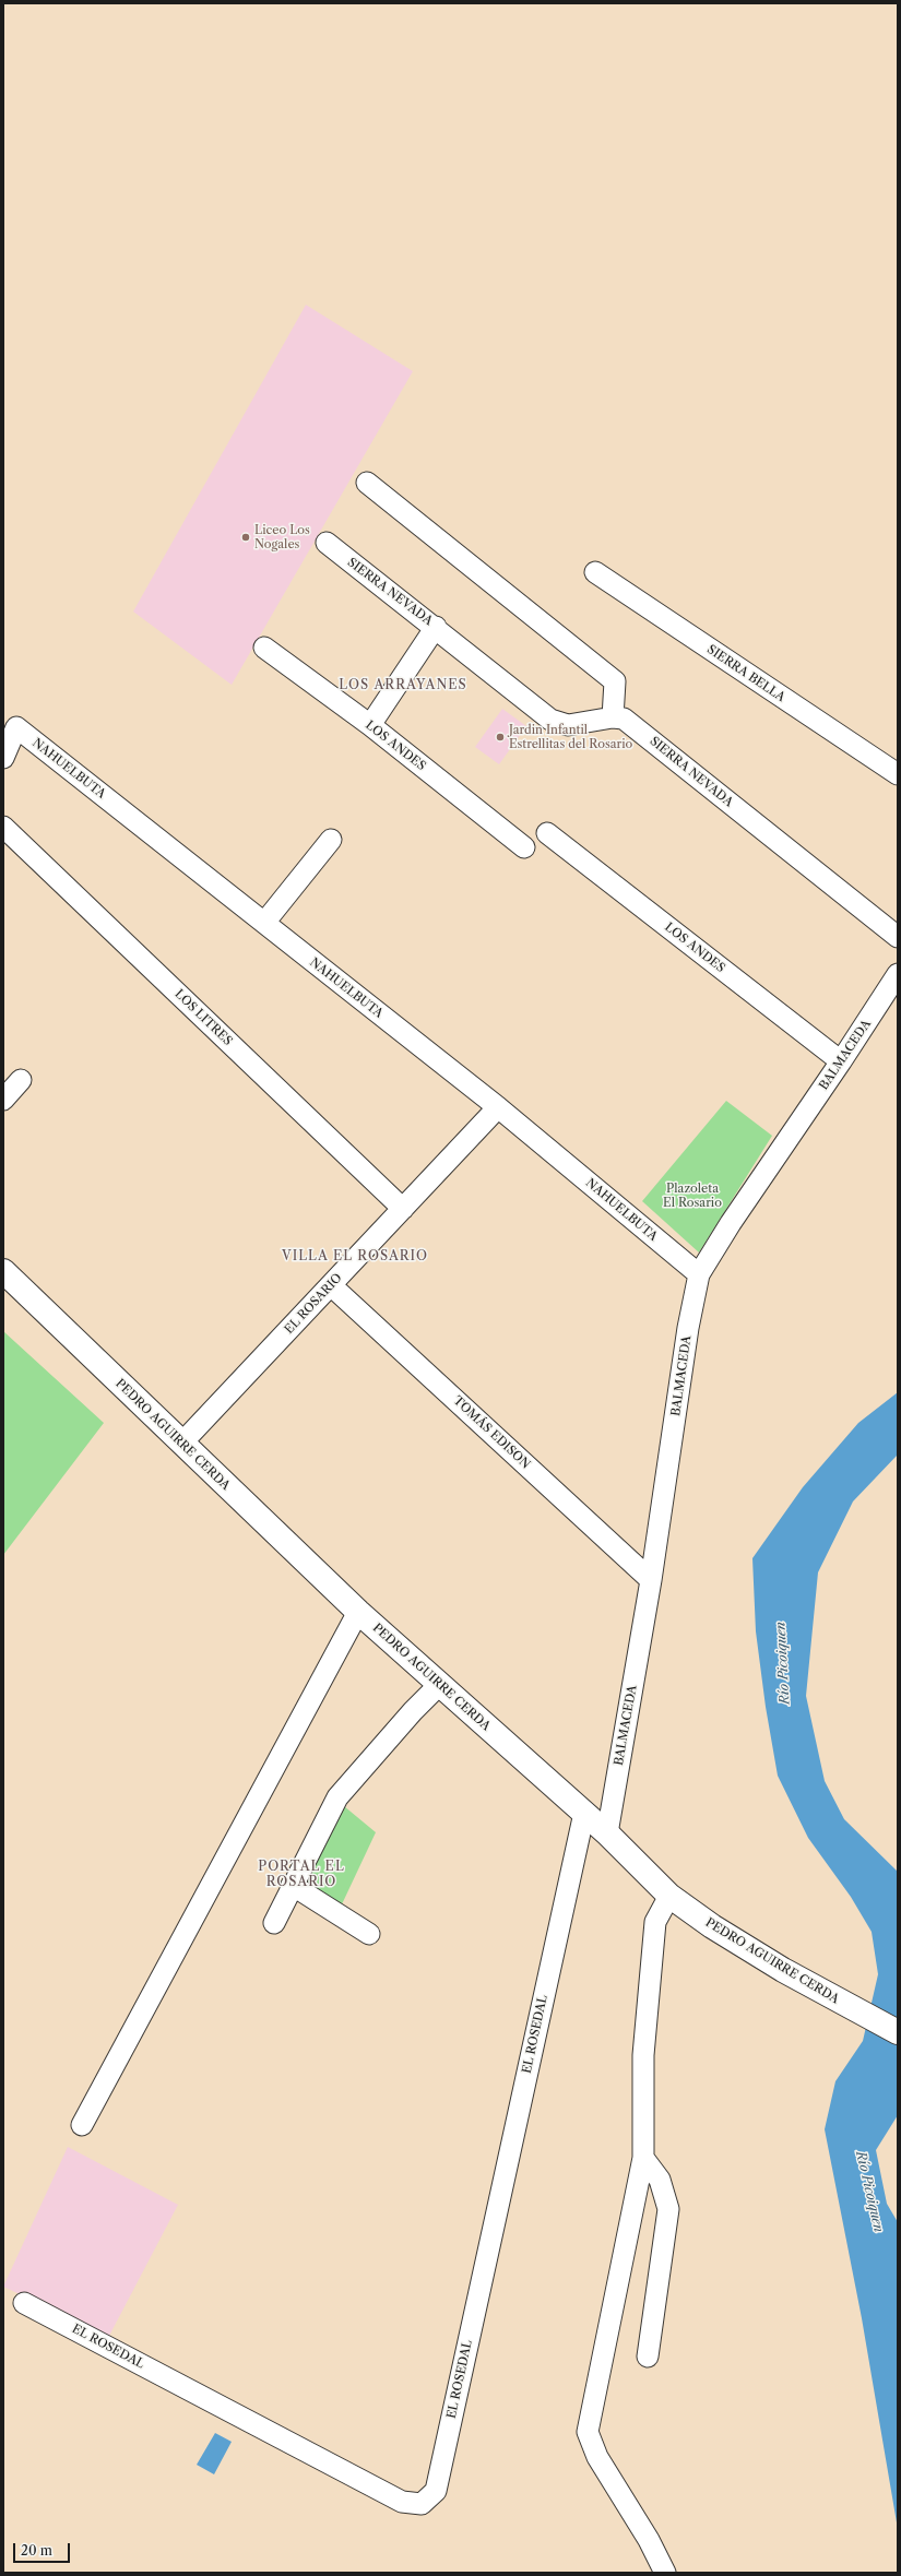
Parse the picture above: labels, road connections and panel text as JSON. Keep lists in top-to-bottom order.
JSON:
{
  "streets": {
    "main road": ["PEDRO AGUIRRE CERDA"],
    "street": [
      "SIERRA NEVADA",
      "SIERRA BELLA",
      "LOS ANDES",
      "NAHUELBUTA",
      "LOS LITRES",
      "BALMACEDA",
      "EL ROSARIO",
      "TOMÁS EDISON",
      "EL ROSEDAL"
    ]
  },
  "crossings": [
    ["LOS ANDES", "BALMACEDA"],
    ["NAHUELBUTA", "BALMACEDA"],
    ["NAHUELBUTA", "EL ROSARIO"],
    ["LOS LITRES", "EL ROSARIO"],
    ["BALMACEDA", "TOMÁS EDISON"],
    ["BALMACEDA", "PEDRO AGUIRRE CERDA"],
    ["EL ROSARIO", "TOMÁS EDISON"],
    ["EL ROSARIO", "PEDRO AGUIRRE CERDA"],
    ["PEDRO AGUIRRE CERDA", "EL ROSEDAL"]
  ],
  "districts": ["LOS ARRAYANES", "VILLA EL ROSARIO", "PORTAL EL ROSARIO"],
  "water": ["Río Picoiquen"],
  "parks": ["Plazoleta El Rosario"],
  "places": ["Liceo Los Nogales", "Jardin Infantil Estrellitas del Rosario"],
  "scale_bar": "20 m"
}
